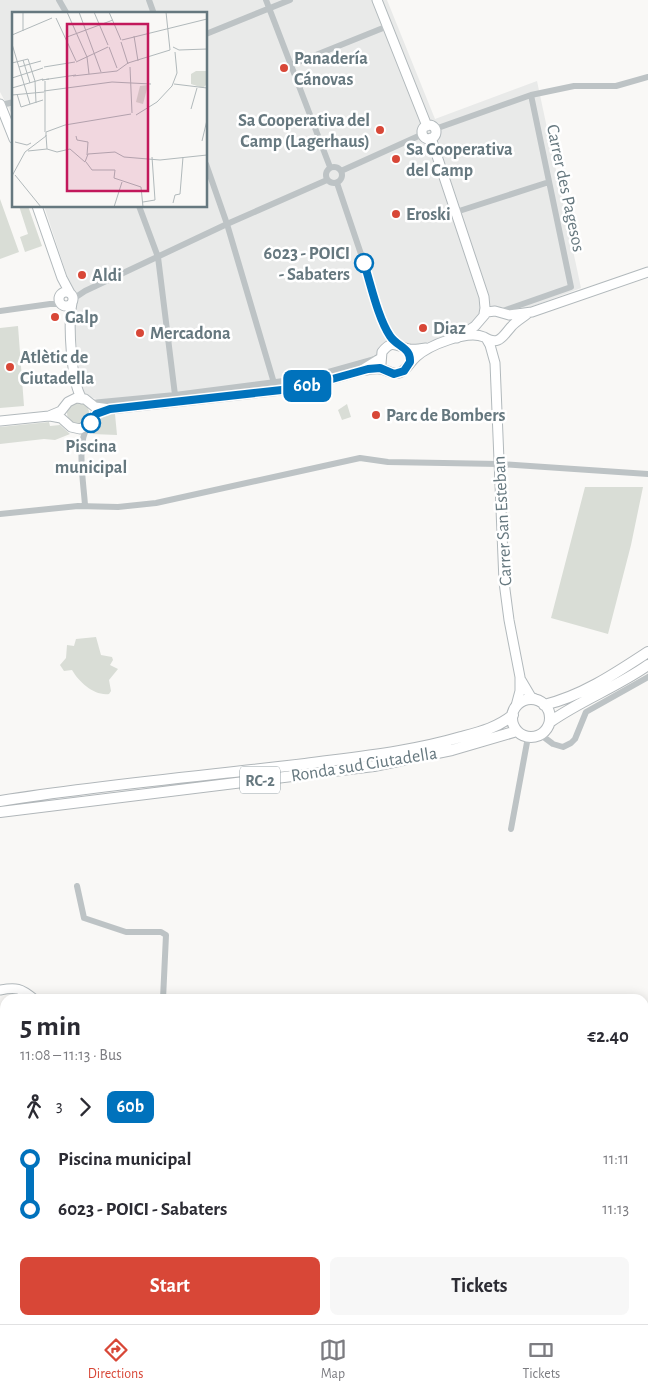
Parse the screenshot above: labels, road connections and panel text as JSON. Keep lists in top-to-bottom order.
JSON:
{
  "streets": {
    "main road": ["Ronda sud Ciutadella", "RC-2"],
    "street": ["Carrer des Pagesos", "Carrer San Esteban"]
  },
  "crossings": [
    ["Carrer des Pagesos", "Carrer San Esteban"],
    ["Carrer San Esteban", "Ronda sud Ciutadella"],
    ["Carrer San Esteban", "RC-2"],
    ["Ronda sud Ciutadella", "RC-2"]
  ],
  "places": [
    "Panadería Cánovas",
    "Sa Cooperativa del Camp (Lagerhaus)",
    "Sa Cooperativa del Camp",
    "Eroski",
    "6023 - POICI - Sabaters",
    "Aldi",
    "Galp",
    "Diaz",
    "Mercadona",
    "Atlètic de Ciutadella",
    "Parc de Bombers",
    "Piscina municipal"
  ],
  "lines": ["bus line 60b"],
  "page": {
    "on_map": "60b",
    "heading": ["5 min", "11:08 – 11:13 · Bus", "€2.40"],
    "legs": ["3", "60b"],
    "list": [
      {
        "name": "Piscina municipal",
        "value": "11:11"
      },
      {
        "name": "6023 - POICI - Sabaters",
        "value": "11:13"
      }
    ],
    "buttons": ["Start", "Tickets"],
    "tabs": ["Directions", "Map", "Tickets"]
  }
}
